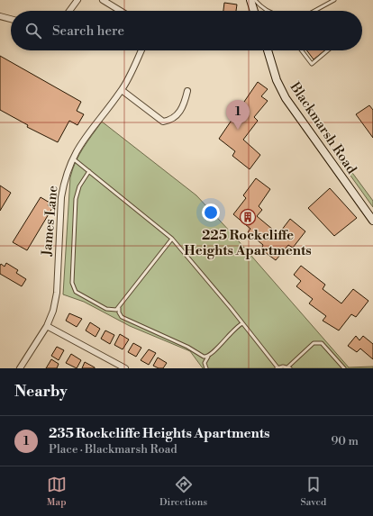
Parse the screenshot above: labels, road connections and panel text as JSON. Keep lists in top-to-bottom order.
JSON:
{
  "streets": {
    "street": ["Blackmarsh Road", "James Lane"]
  },
  "places": {
    "building": ["225 Rockcliffe Heights Apartments"]
  },
  "page": {
    "search": "Search here",
    "pins": "1",
    "heading": "Nearby",
    "list": [
      {
        "mark": "1",
        "name": "235 Rockcliffe Heights Apartments",
        "note": "Place · Blackmarsh Road",
        "value": "90 m"
      }
    ],
    "nav": ["Map", "Directions", "Saved"]
  }
}
